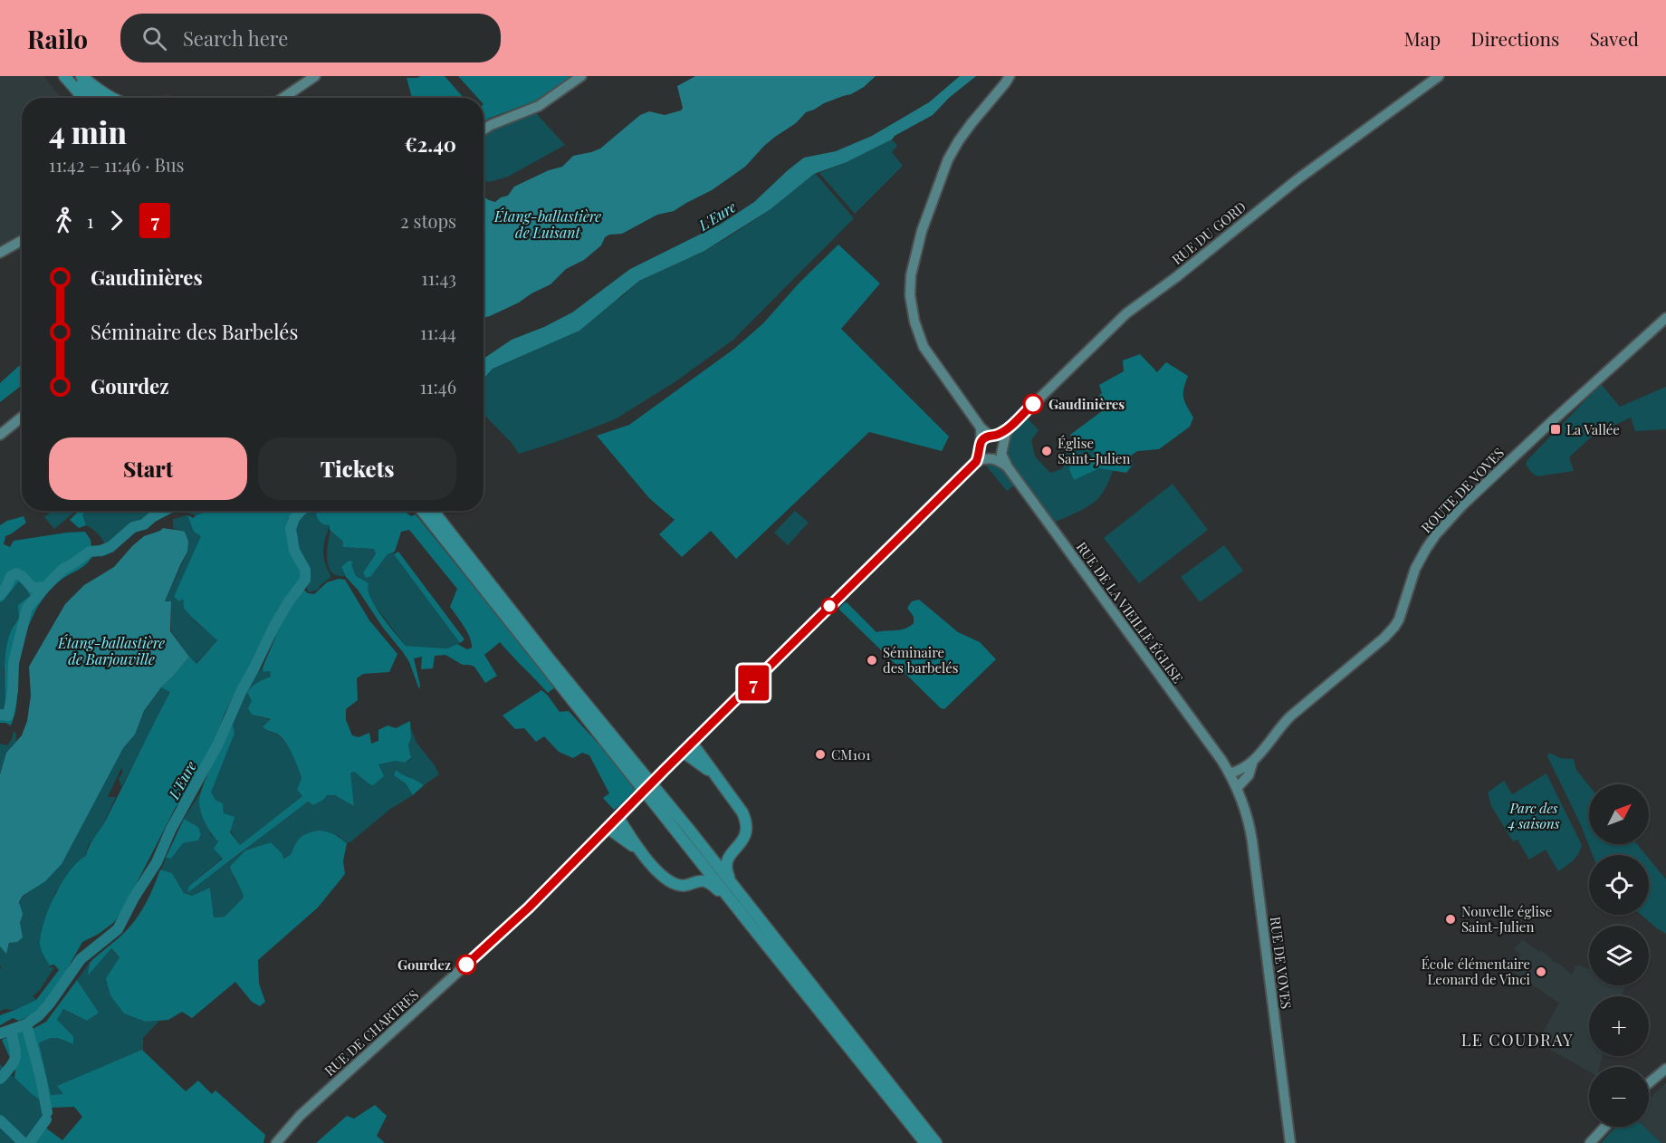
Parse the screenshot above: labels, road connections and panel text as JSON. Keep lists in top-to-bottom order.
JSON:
{
  "streets": {
    "main road": [
      "RUE DU GORD",
      "ROUTE DE VOVES",
      "RUE DE LA VIEILLE ÉGLISE",
      "RUE DE VOVES",
      "RUE DE CHARTRES"
    ]
  },
  "crossings": [
    ["RUE DU GORD", "RUE DE LA VIEILLE ÉGLISE"],
    ["RUE DU GORD", "RUE DE CHARTRES"],
    ["RUE DE LA VIEILLE ÉGLISE", "RUE DE VOVES"],
    ["RUE DE LA VIEILLE ÉGLISE", "RUE DE CHARTRES"]
  ],
  "districts": ["LE COUDRAY"],
  "water": ["Étang-ballastière de Luisant", "L'Eure", "Étang-ballastière de Barjouville"],
  "parks": ["Parc des 4 saisons"],
  "places": {
    "other": [
      "Gaudinières",
      "Église Saint-Julien",
      "Séminaire des barbelés",
      "CM101",
      "Nouvelle église Saint-Julien",
      "Gourdez",
      "École élémentaire Leonard de Vinci"
    ],
    "transit": ["La Vallée"]
  },
  "lines": ["bus line 7"],
  "north": "top right",
  "page": {
    "header": "Railo",
    "search": "Search here",
    "nav": ["Map", "Directions", "Saved"],
    "on_map": "7",
    "heading": ["4 min", "11:42 – 11:46 · Bus", "€2.40"],
    "legs": ["1", "7", "2 stops"],
    "list": [
      {
        "name": "Gaudinières",
        "value": "11:43"
      },
      {
        "name": "Séminaire des Barbelés",
        "value": "11:44"
      },
      {
        "name": "Gourdez",
        "value": "11:46"
      }
    ],
    "buttons": ["Start", "Tickets"],
    "map_buttons": ["+", "−"]
  }
}
